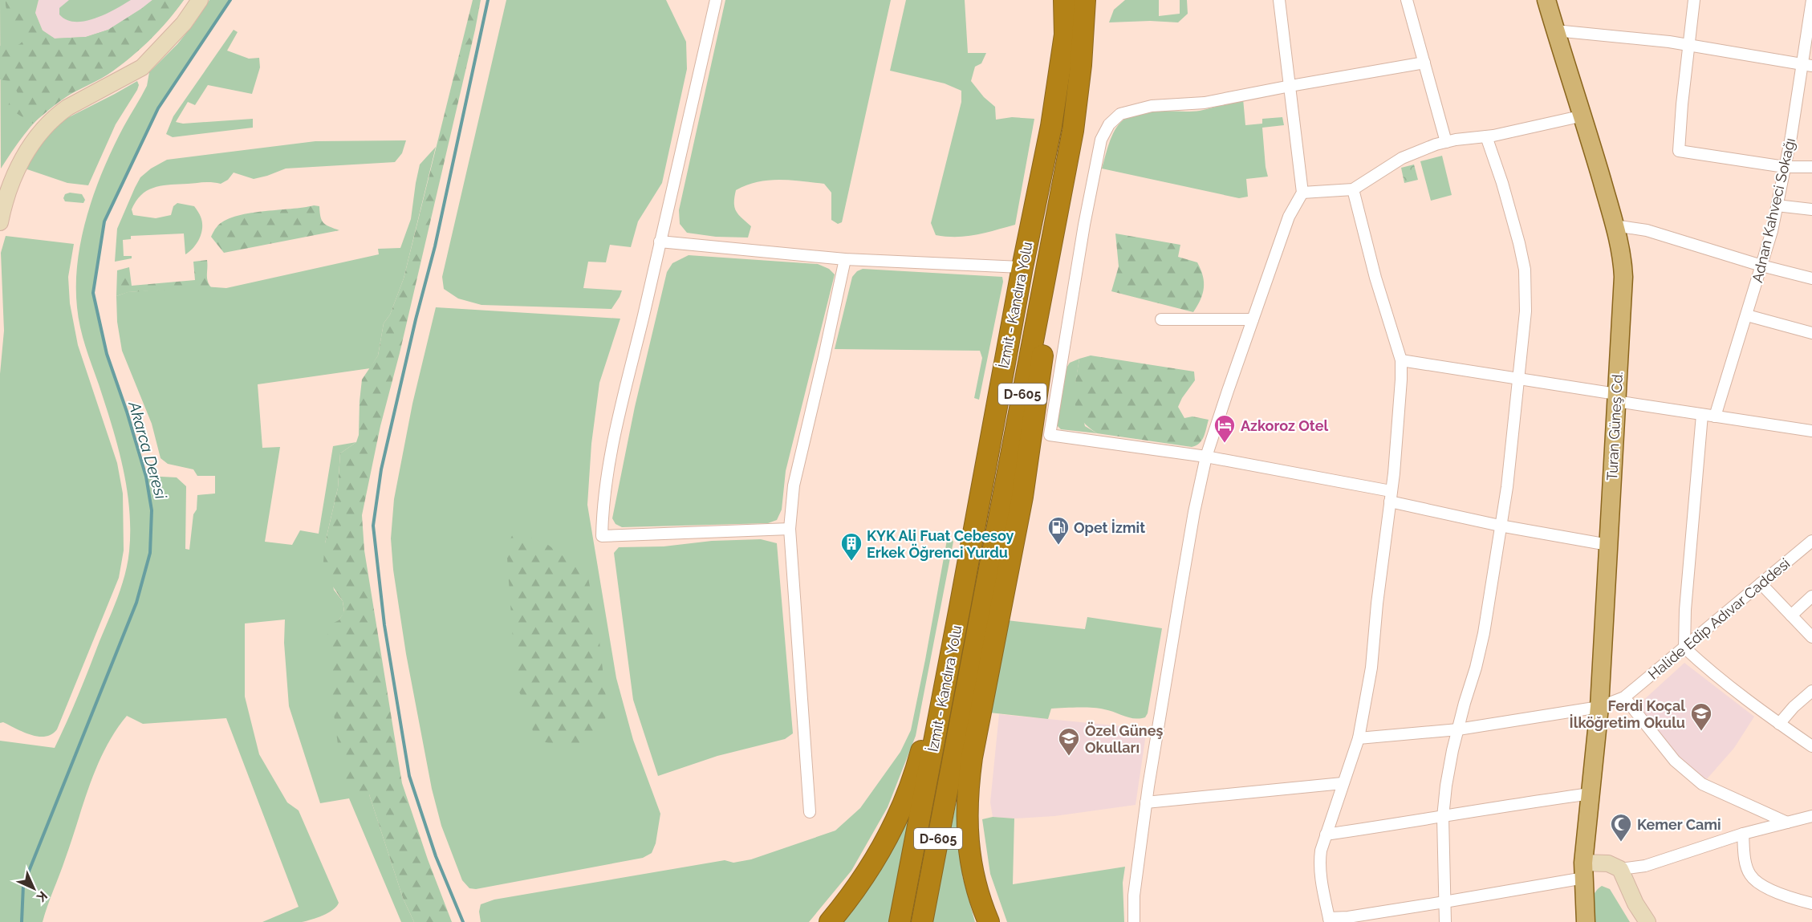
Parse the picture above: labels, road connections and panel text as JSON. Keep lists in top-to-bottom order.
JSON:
{
  "streets": {
    "highway": ["İzmit - Kandıra Yolu", "D-605"],
    "main road": ["Turan Güneş Cd."],
    "street": ["Adnan Kahveci Sokağı", "Halide Edip Adıvar Caddesi"]
  },
  "crossings": [
    ["Turan Güneş Cd.", "Halide Edip Adıvar Caddesi"]
  ],
  "water": ["Akarca Deresi"],
  "places": {
    "hotel": ["Azkoroz Otel"],
    "fuel station": ["Opet İzmit"],
    "building": ["KYK Ali Fuat Cebesoy Erkek Öğrenci Yurdu"],
    "school or university": ["Ferdi Koçal İlköğretim Okulu", "Özel Güneş Okulları"],
    "mosque": ["Kemer Cami"]
  },
  "north": "bottom right"
}
